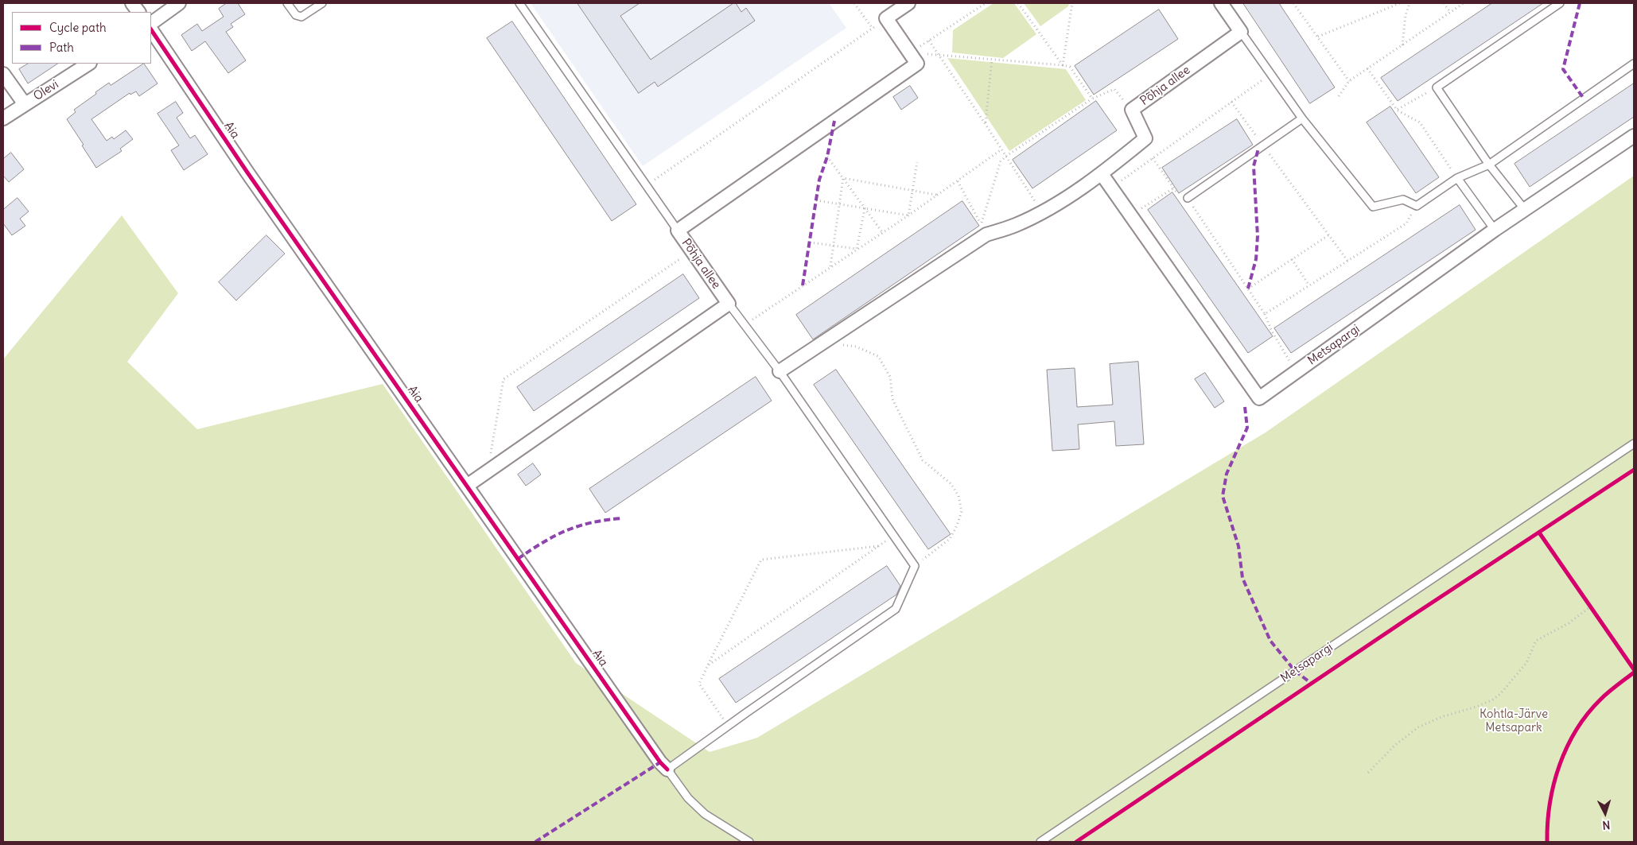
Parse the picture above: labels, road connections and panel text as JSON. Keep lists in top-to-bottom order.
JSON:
{
  "streets": {
    "street": [
      "Põhja allee",
      "Olevi",
      "Aia",
      "Metsapargi"
    ]
  },
  "crossings": [
    ["Põhja allee", "Metsapargi"]
  ],
  "parks": ["Kohtla-Järve Metsapark"],
  "legend": ["Cycle path", "Path"],
  "north": "bottom"
}
